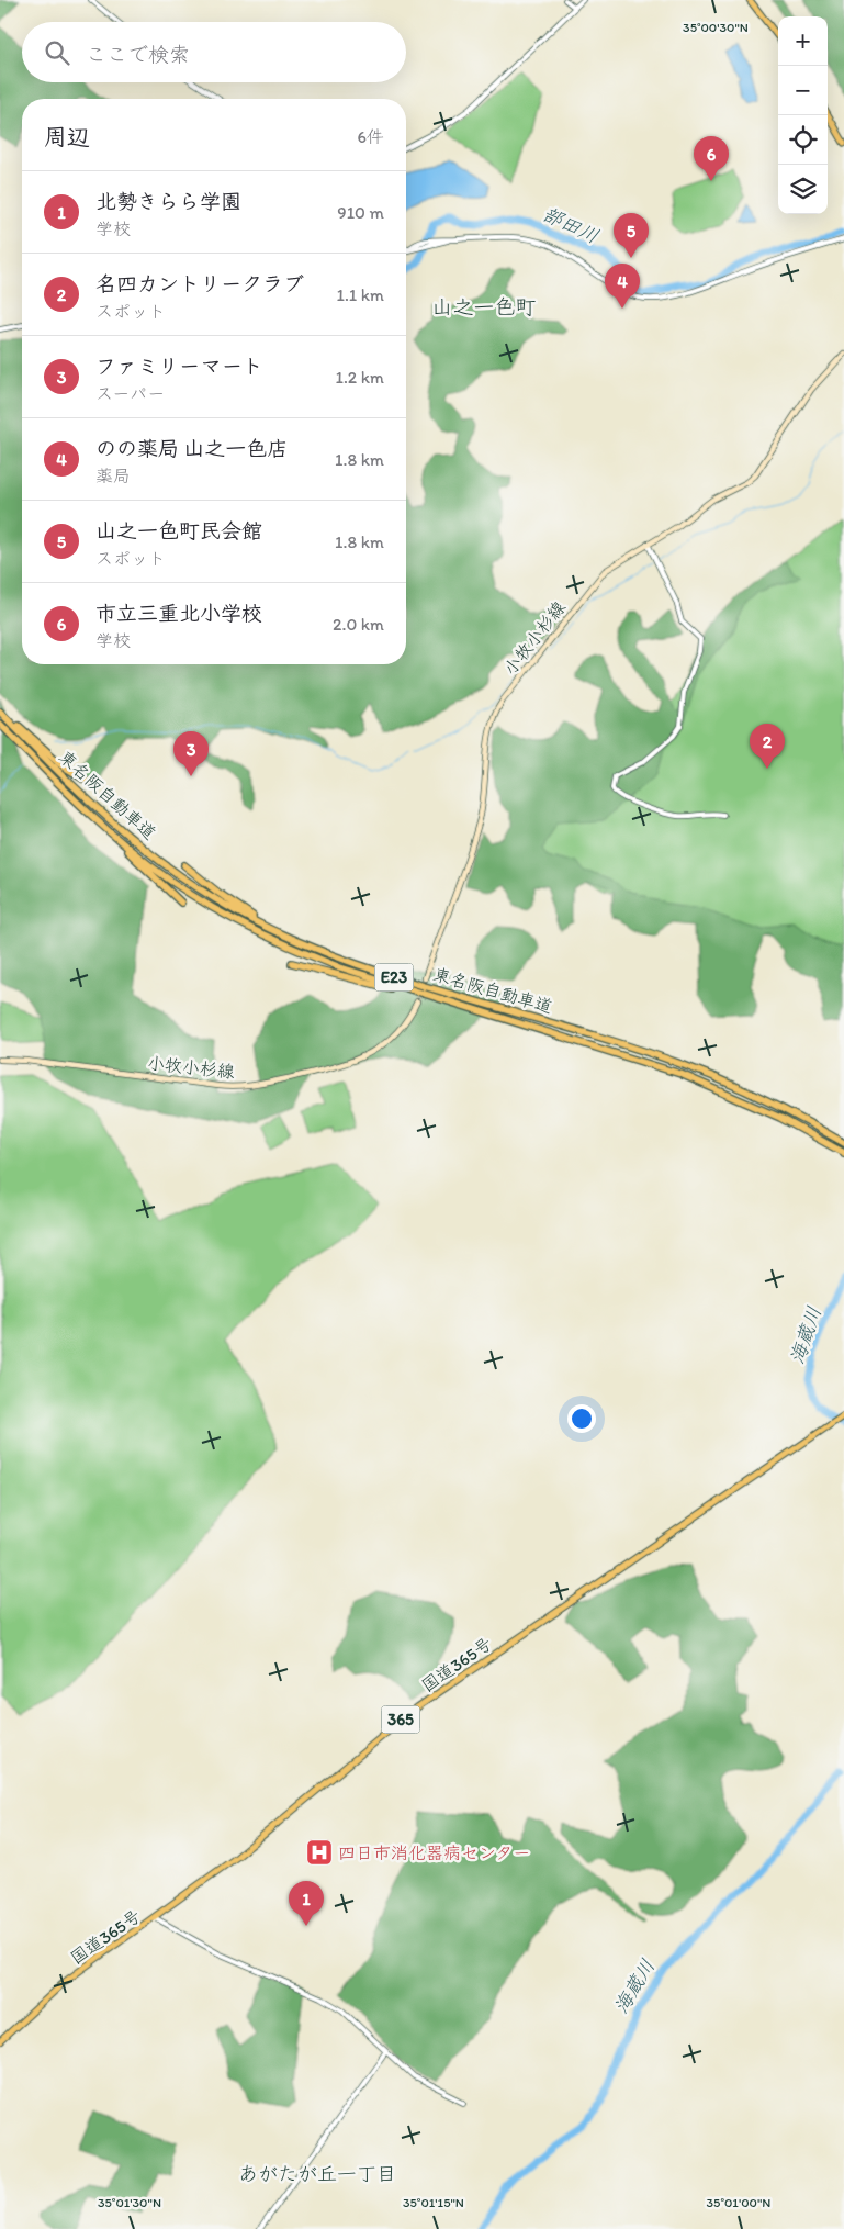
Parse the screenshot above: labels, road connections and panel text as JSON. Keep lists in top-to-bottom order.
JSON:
{
  "streets": {
    "highway": [
      "東名阪自動車道",
      "E23",
      "国道365号",
      "365"
    ],
    "main road": ["小牧小杉線"]
  },
  "districts": ["山之一色町", "あがたが丘一丁目"],
  "water": ["部田川", "海蔵川"],
  "places": {
    "hospital": ["四日市消化器病センター"]
  },
  "page": {
    "map_buttons": ["+", "−"],
    "search": "ここで検索",
    "heading": ["周辺", "6件"],
    "pins": [
      "6",
      "5",
      "4",
      "2",
      "3",
      "1"
    ],
    "list": [
      {
        "mark": "1",
        "name": "北勢きらら学園",
        "note": "学校",
        "value": "910 m"
      },
      {
        "mark": "2",
        "name": "名四カントリークラブ",
        "note": "スポット",
        "value": "1.1 km"
      },
      {
        "mark": "3",
        "name": "ファミリーマート",
        "note": "スーパー",
        "value": "1.2 km"
      },
      {
        "mark": "4",
        "name": "のの薬局 山之一色店",
        "note": "薬局",
        "value": "1.8 km"
      },
      {
        "mark": "5",
        "name": "山之一色町民会館",
        "note": "スポット",
        "value": "1.8 km"
      },
      {
        "mark": "6",
        "name": "市立三重北小学校",
        "note": "学校",
        "value": "2.0 km"
      }
    ]
  },
  "coordinates": [
    "35°00'30\"N",
    "35°01'30\"N",
    "35°01'15\"N",
    "35°01'00\"N"
  ]
}
